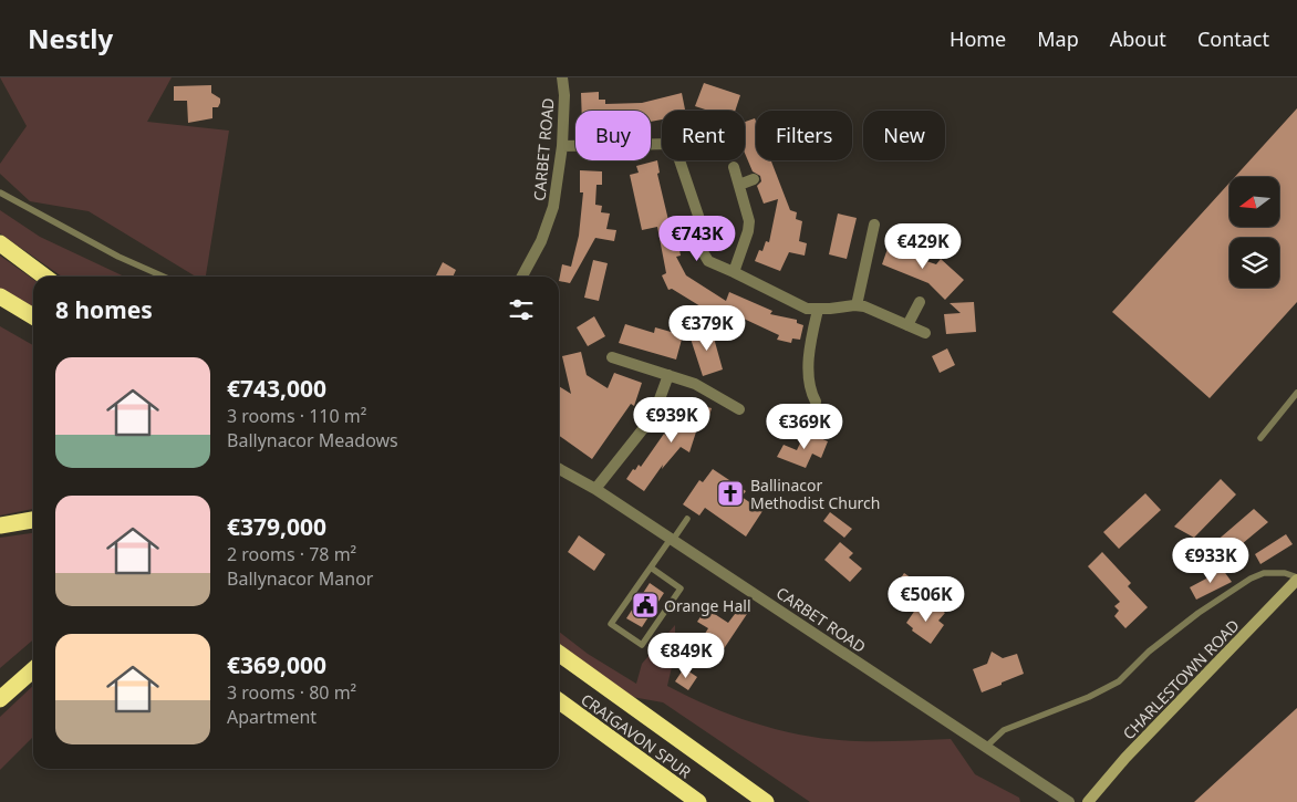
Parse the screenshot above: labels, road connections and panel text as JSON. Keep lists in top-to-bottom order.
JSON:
{
  "streets": {
    "highway": ["CRAIGAVON SPUR"],
    "main road": ["CHARLESTOWN ROAD"],
    "street": ["CARBET ROAD"]
  },
  "places": {
    "church": ["Ballinacor Methodist Church"],
    "public building": ["Orange Hall"]
  },
  "north": "left",
  "page": {
    "header": "Nestly",
    "nav": [
      "Home",
      "Map",
      "About",
      "Contact"
    ],
    "chip": [
      "Buy",
      "Rent",
      "Filters",
      "New"
    ],
    "price": [
      "€743K",
      "€429K",
      "€379K",
      "€939K",
      "€369K",
      "€933K",
      "€506K",
      "€849K"
    ],
    "heading": "8 homes",
    "list": [
      {
        "name": "€743,000",
        "note": "3 rooms · 110 m² · Ballynacor Meadows"
      },
      {
        "name": "€379,000",
        "note": "2 rooms · 78 m² · Ballynacor Manor"
      },
      {
        "name": "€369,000",
        "note": "3 rooms · 80 m² · Apartment"
      }
    ]
  }
}
